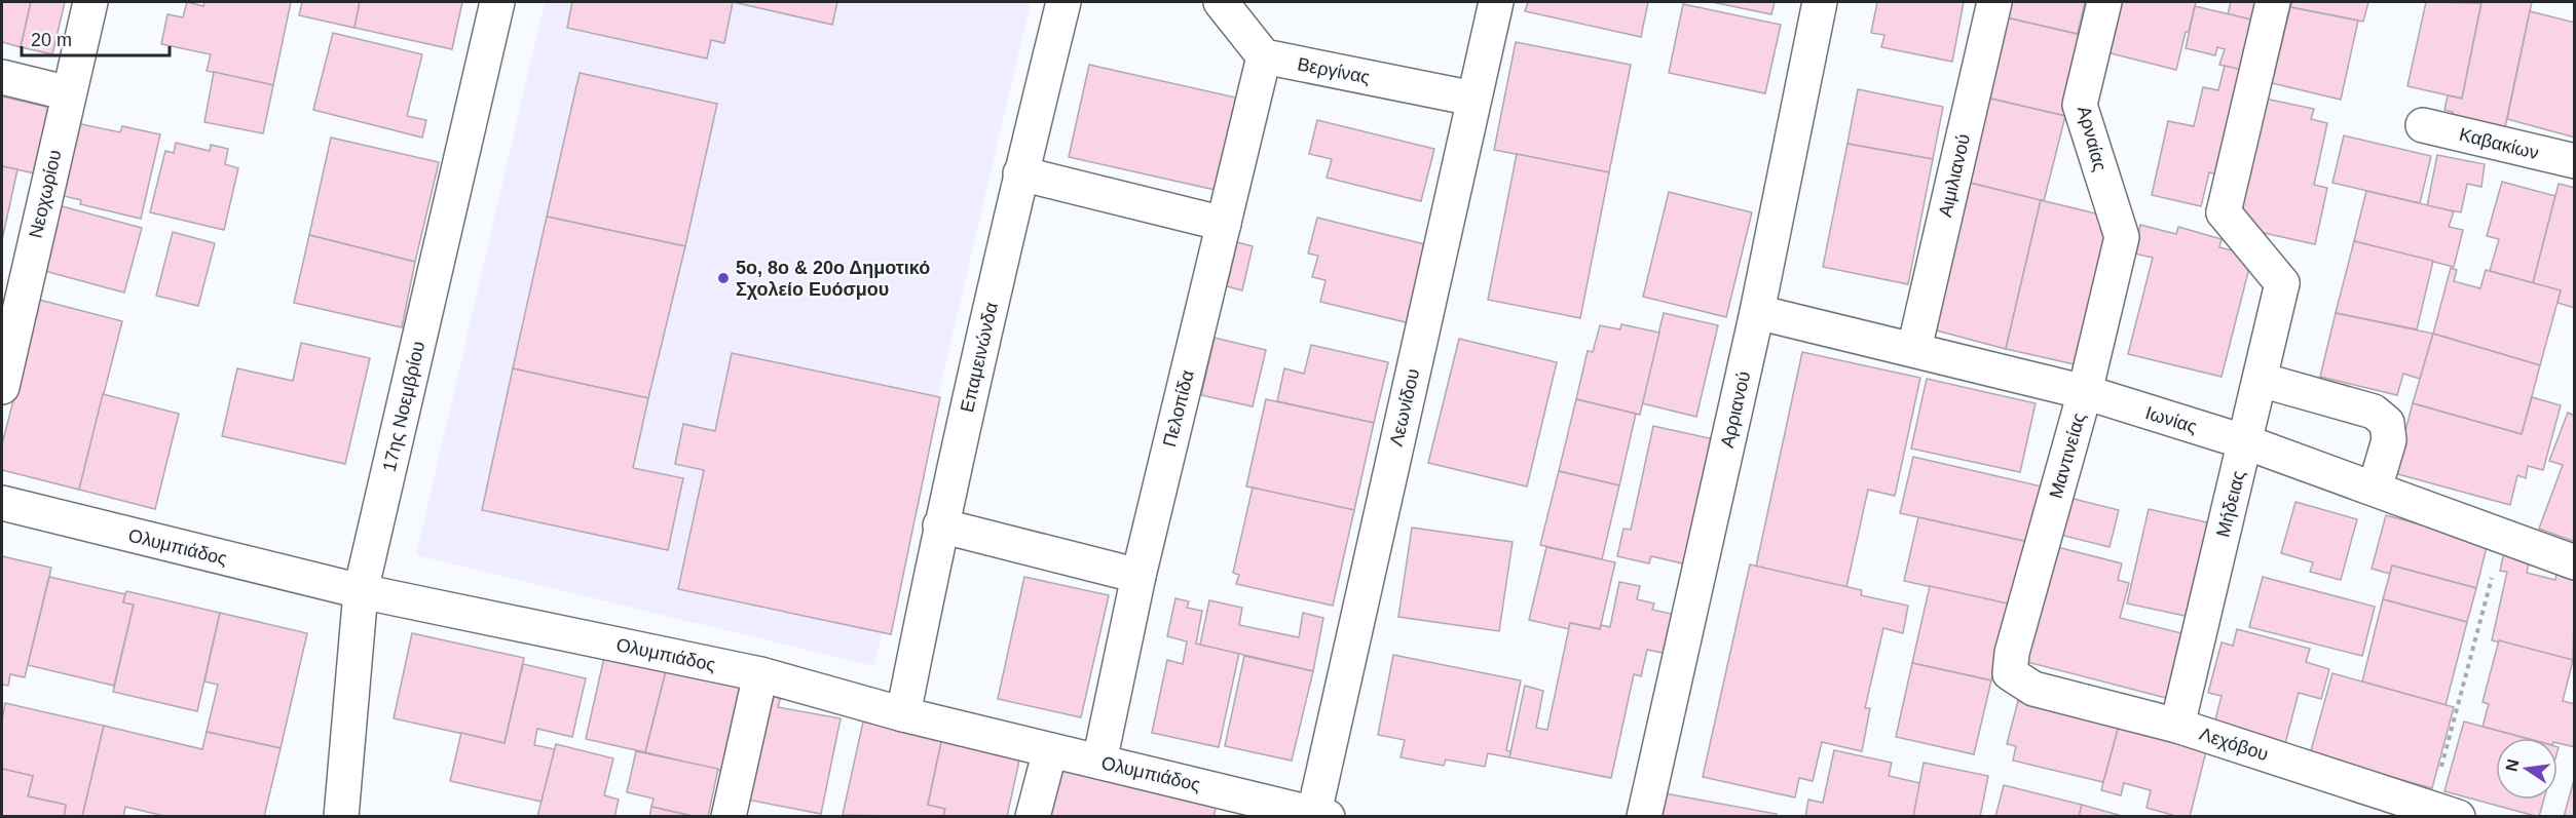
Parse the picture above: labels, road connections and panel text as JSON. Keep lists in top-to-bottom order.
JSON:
{
  "streets": {
    "street": [
      "Βεργίνας",
      "Αρναίας",
      "Καβακίων",
      "Αιμιλιανού",
      "Νεοχωρίου",
      "Επαμεινώνδα",
      "17ης Νοεμβρίου",
      "Λεωνίδου",
      "Πελοπίδα",
      "Αρριανού",
      "Ιωνίας",
      "Μαντινείας",
      "Μήδειας",
      "Ολυμπιάδος",
      "Λεχόβου"
    ]
  },
  "crossings": [
    ["Βεργίνας", "Λεωνίδου"],
    ["Βεργίνας", "Πελοπίδα"],
    ["Αρναίας", "Μαντινείας"],
    ["Αιμιλιανού", "Ιωνίας"],
    ["Επαμεινώνδα", "Ολυμπιάδος"],
    ["17ης Νοεμβρίου", "Ολυμπιάδος"],
    ["Λεωνίδου", "Ολυμπιάδος"],
    ["Πελοπίδα", "Ολυμπιάδος"],
    ["Αρριανού", "Ιωνίας"],
    ["Ιωνίας", "Μαντινείας"],
    ["Ιωνίας", "Μήδειας"],
    ["Μαντινείας", "Λεχόβου"],
    ["Μήδειας", "Λεχόβου"]
  ],
  "places": ["5ο, 8ο & 20ο Δημοτικό Σχολείο Ευόσμου"],
  "scale_bar": "20 m",
  "north": "left"
}
